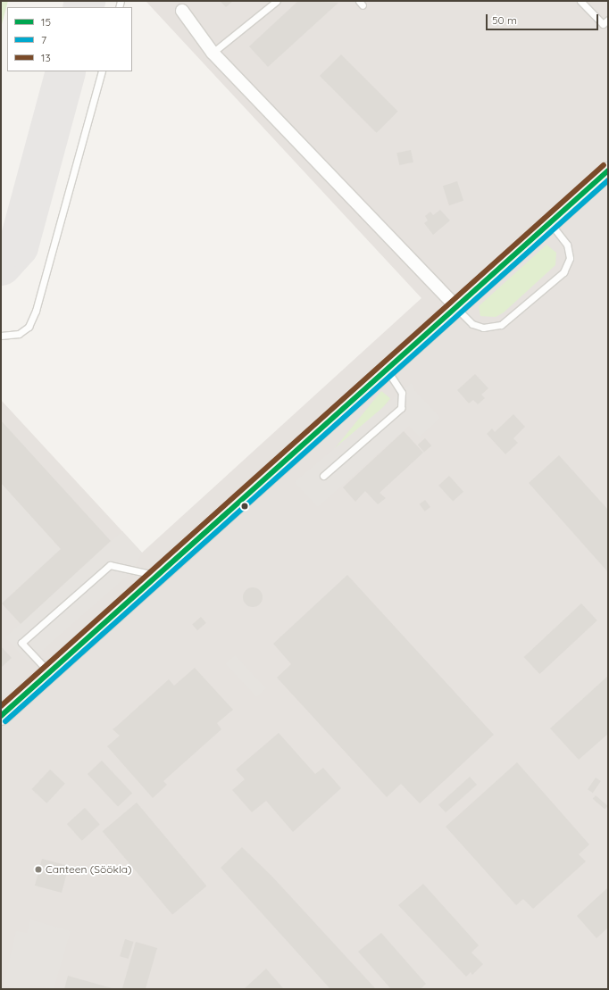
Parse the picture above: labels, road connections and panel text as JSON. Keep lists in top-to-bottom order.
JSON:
{
  "places": ["Canteen (Söökla)"],
  "lines": ["transit line 13", "transit line 15", "transit line 7"],
  "legend": ["15", "7", "13"],
  "scale_bar": "50 m"
}
